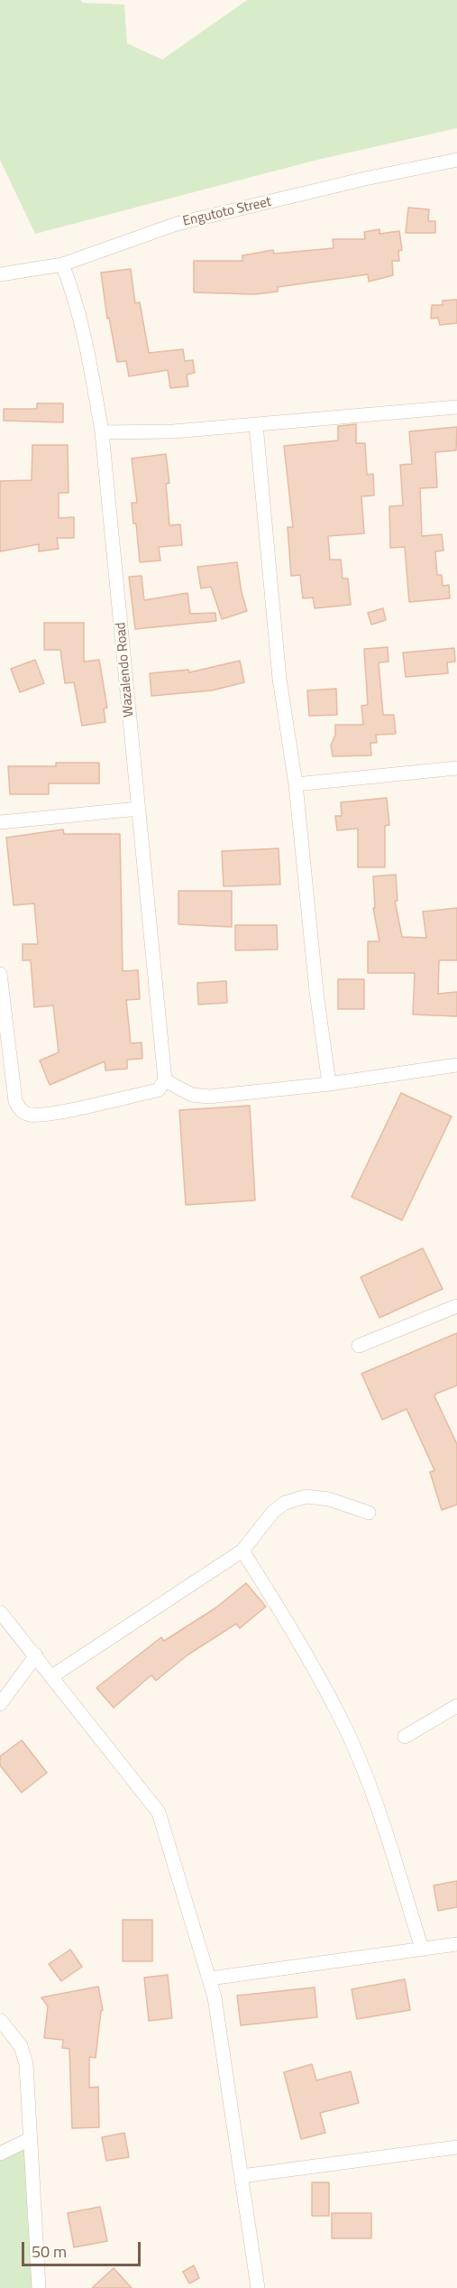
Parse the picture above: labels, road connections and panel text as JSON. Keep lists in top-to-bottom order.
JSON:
{
  "streets": {
    "street": ["Engutoto Street", "Wazalendo Road"]
  },
  "crossings": [
    ["Engutoto Street", "Wazalendo Road"]
  ],
  "scale_bar": "50 m"
}
